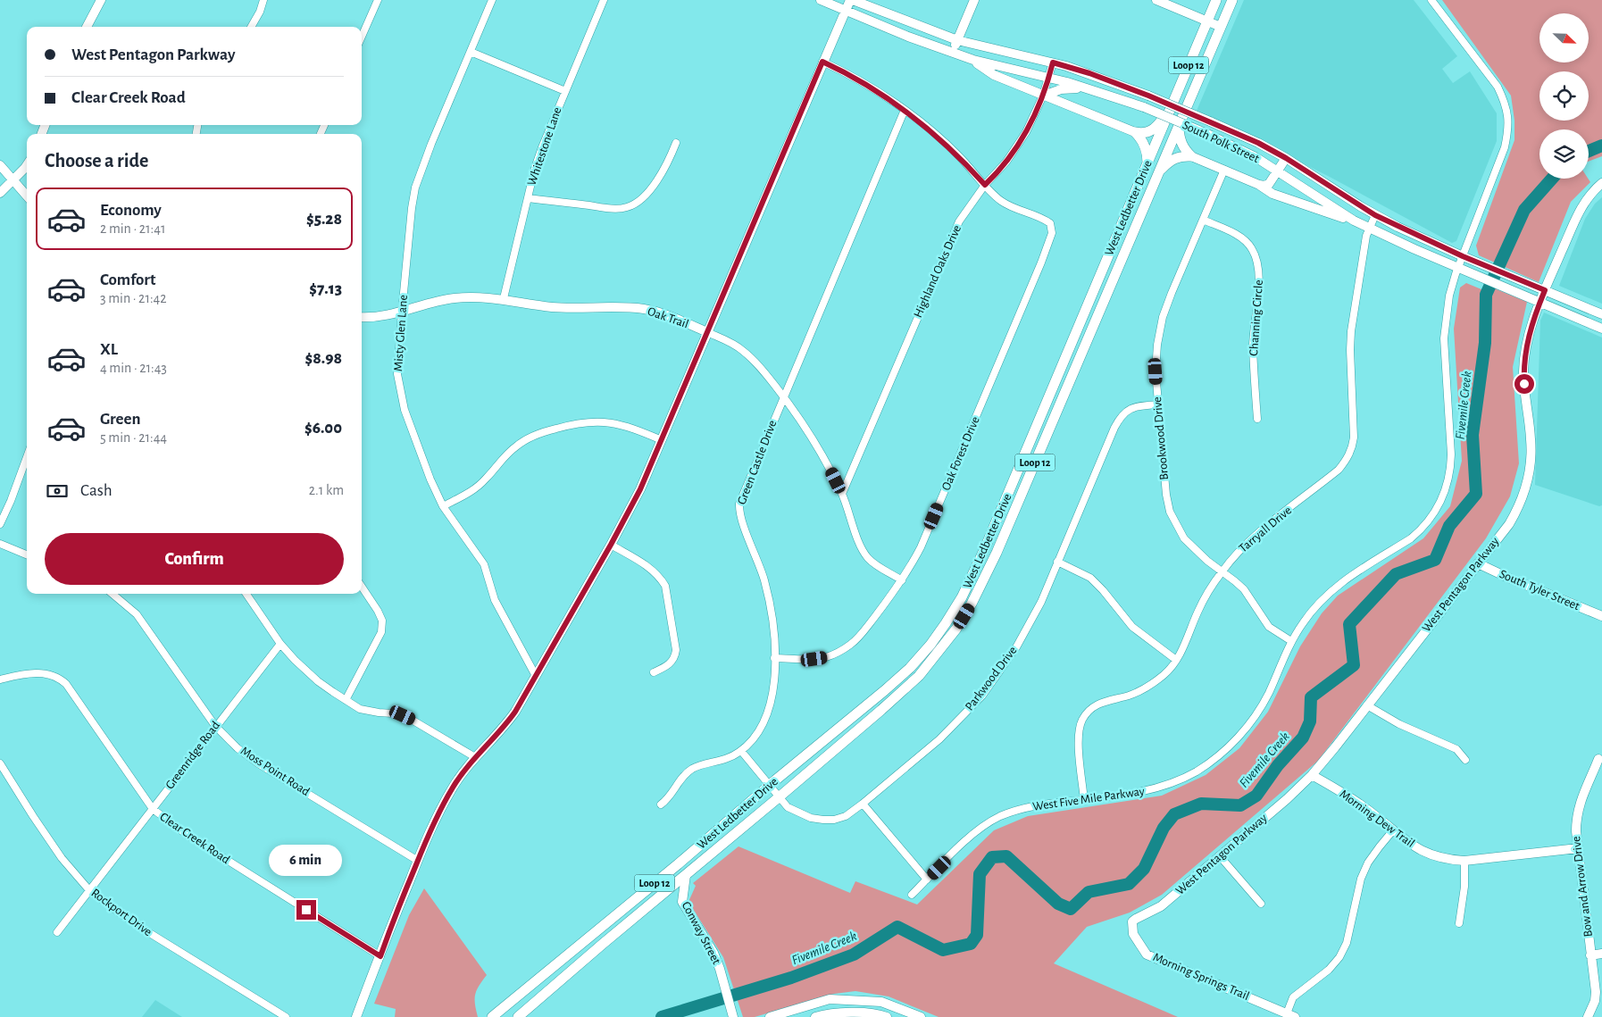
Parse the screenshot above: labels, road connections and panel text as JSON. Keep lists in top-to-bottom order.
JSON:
{
  "streets": {
    "main road": ["Loop 12", "West Ledbetter Drive"],
    "street": [
      "South Polk Street",
      "Whitestone Lane",
      "Highland Oaks Drive",
      "Oak Trail",
      "Channing Circle",
      "Misty Glen Lane",
      "Brookwood Drive",
      "Oak Forest Drive",
      "Green Castle Drive",
      "Tarryall Drive",
      "West Pentagon Parkway",
      "South Tyler Street",
      "Parkwood Drive",
      "Greenridge Road",
      "Moss Point Road",
      "West Five Mile Parkway",
      "Morning Dew Trail",
      "Clear Creek Road",
      "Bow and Arrow Drive",
      "Rockport Drive",
      "Conway Street",
      "Morning Springs Trail"
    ]
  },
  "crossings": [
    ["South Polk Street", "Highland Oaks Drive"],
    ["South Polk Street", "Tarryall Drive"],
    ["South Polk Street", "West Pentagon Parkway"],
    ["South Polk Street", "West Five Mile Parkway"],
    ["Whitestone Lane", "Oak Trail"],
    ["West Ledbetter Drive", "Parkwood Drive"],
    ["West Ledbetter Drive", "Conway Street"],
    ["Highland Oaks Drive", "Oak Trail"],
    ["Highland Oaks Drive", "Oak Forest Drive"],
    ["Oak Trail", "Misty Glen Lane"],
    ["Oak Trail", "Oak Forest Drive"],
    ["Oak Trail", "Green Castle Drive"],
    ["Channing Circle", "Brookwood Drive"],
    ["Brookwood Drive", "Tarryall Drive"],
    ["Brookwood Drive", "Parkwood Drive"],
    ["Brookwood Drive", "West Five Mile Parkway"],
    ["Oak Forest Drive", "Green Castle Drive"],
    ["Green Castle Drive", "Parkwood Drive"],
    ["Tarryall Drive", "West Five Mile Parkway"],
    ["West Pentagon Parkway", "South Tyler Street"],
    ["West Pentagon Parkway", "Morning Dew Trail"],
    ["West Pentagon Parkway", "Morning Springs Trail"],
    ["Greenridge Road", "Moss Point Road"],
    ["Greenridge Road", "Clear Creek Road"],
    ["Greenridge Road", "Rockport Drive"],
    ["Morning Dew Trail", "Bow and Arrow Drive"]
  ],
  "water": ["Fivemile Creek"],
  "north": "bottom right",
  "page": {
    "banner": ["West Pentagon Parkway", "Clear Creek Road"],
    "heading": "Choose a ride",
    "list": [
      {
        "name": "Economy",
        "note": "2 min · 21:41",
        "value": "$5.28"
      },
      {
        "name": "Comfort",
        "note": "3 min · 21:42",
        "value": "$7.13"
      },
      {
        "name": "XL",
        "note": "4 min · 21:43",
        "value": "$8.98"
      },
      {
        "name": "Green",
        "note": "5 min · 21:44",
        "value": "$6.00"
      }
    ],
    "pay": ["Cash", "2.1 km"],
    "buttons": "Confirm",
    "bubble": "6 min"
  }
}
